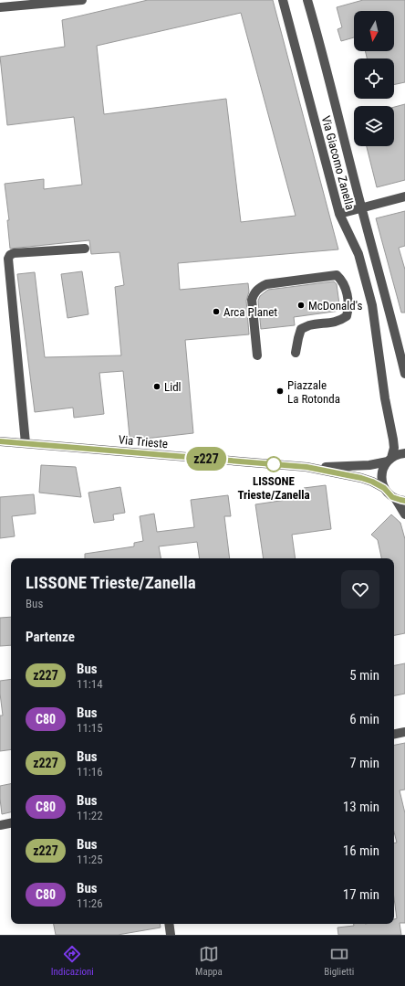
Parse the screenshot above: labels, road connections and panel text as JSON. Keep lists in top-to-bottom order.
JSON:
{
  "streets": {
    "street": ["Via Giacomo Zanella", "Via Trieste"]
  },
  "crossings": [
    ["Via Giacomo Zanella", "Via Trieste"]
  ],
  "places": [
    "McDonald's",
    "Arca Planet",
    "Lidl",
    "Piazzale La Rotonda",
    "LISSONE Trieste/Zanella"
  ],
  "lines": ["bus line z227"],
  "north": "bottom",
  "page": {
    "on_map": "z227",
    "heading": [
      ["LISSONE Trieste/Zanella", "Bus"],
      "Partenze"
    ],
    "list": [
      {
        "mark": "z227",
        "name": "Bus",
        "note": "11:14",
        "value": "5 min"
      },
      {
        "mark": "C80",
        "name": "Bus",
        "note": "11:15",
        "value": "6 min"
      },
      {
        "mark": "z227",
        "name": "Bus",
        "note": "11:16",
        "value": "7 min"
      },
      {
        "mark": "C80",
        "name": "Bus",
        "note": "11:22",
        "value": "13 min"
      },
      {
        "mark": "z227",
        "name": "Bus",
        "note": "11:25",
        "value": "16 min"
      },
      {
        "mark": "C80",
        "name": "Bus",
        "note": "11:26",
        "value": "17 min"
      }
    ],
    "tabs": ["Indicazioni", "Mappa", "Biglietti"]
  }
}
